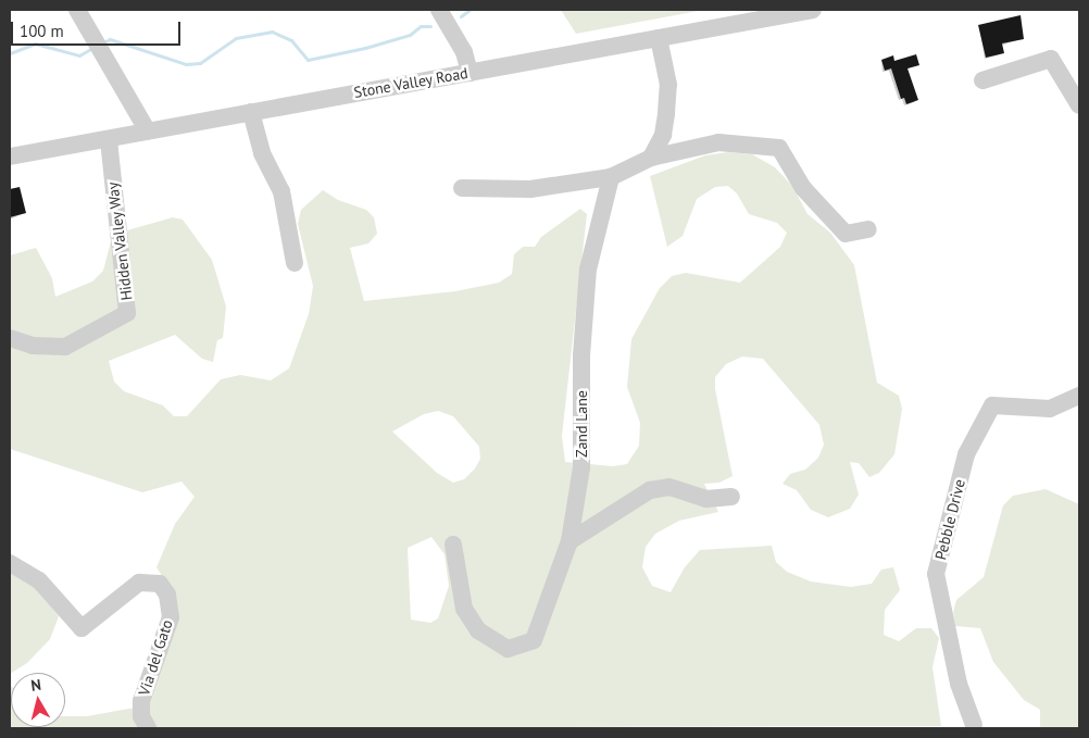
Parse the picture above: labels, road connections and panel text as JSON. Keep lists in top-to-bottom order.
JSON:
{
  "streets": {
    "street": [
      "Stone Valley Road",
      "Hidden Valley Way",
      "Zand Lane",
      "Pebble Drive",
      "Via del Gato"
    ]
  },
  "crossings": [
    ["Stone Valley Road", "Hidden Valley Way"]
  ],
  "scale_bar": "100 m",
  "north": "top"
}
